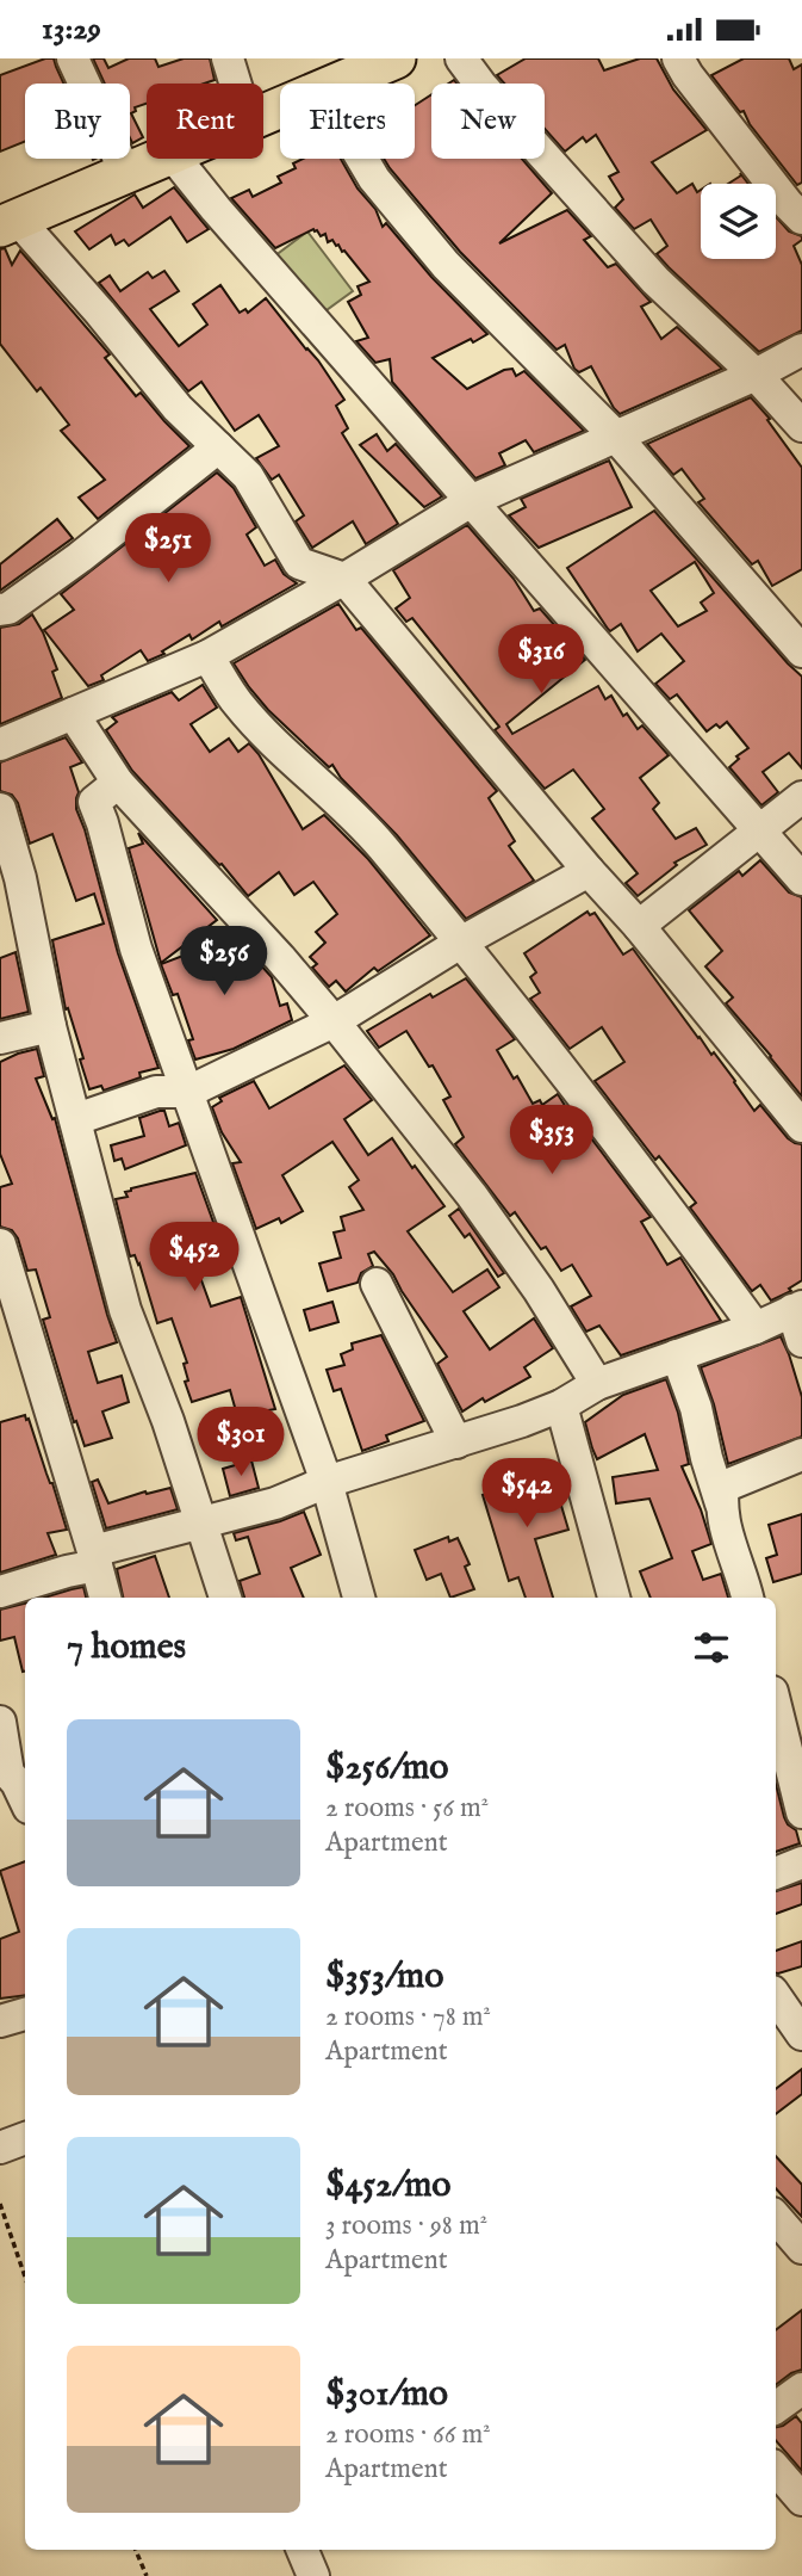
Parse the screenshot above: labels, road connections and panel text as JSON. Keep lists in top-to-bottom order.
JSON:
{
  "page": {
    "status": "13:29",
    "chip": [
      "Buy",
      "Rent",
      "Filters",
      "New"
    ],
    "price": [
      "$251",
      "$316",
      "$256",
      "$353",
      "$452",
      "$301",
      "$542"
    ],
    "heading": "7 homes",
    "list": [
      {
        "name": "$256/mo",
        "note": "2 rooms · 56 m² · Apartment"
      },
      {
        "name": "$353/mo",
        "note": "2 rooms · 78 m² · Apartment"
      },
      {
        "name": "$452/mo",
        "note": "3 rooms · 98 m² · Apartment"
      },
      {
        "name": "$301/mo",
        "note": "2 rooms · 66 m² · Apartment"
      }
    ]
  }
}
